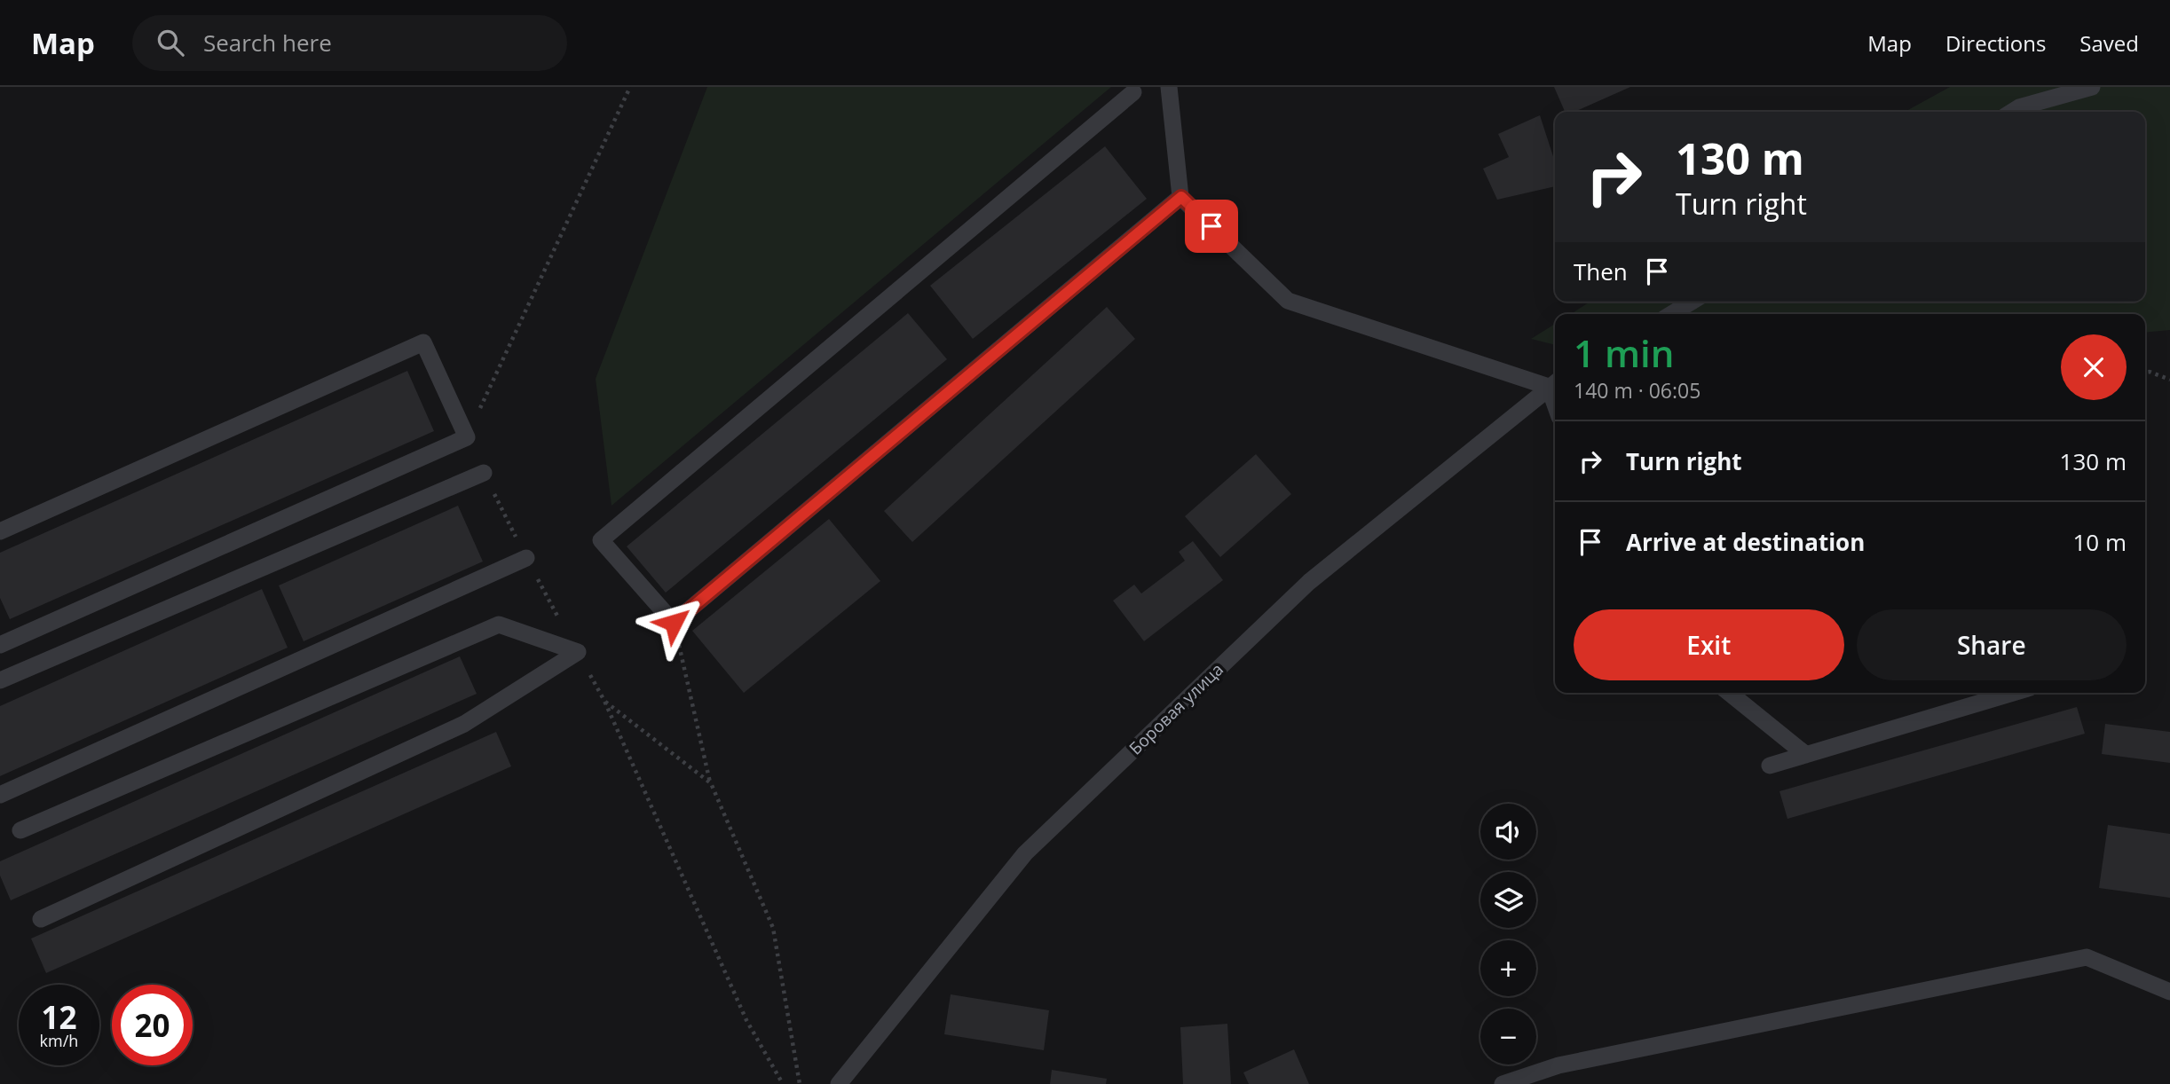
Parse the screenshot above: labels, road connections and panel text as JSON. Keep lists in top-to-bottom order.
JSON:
{
  "streets": {
    "lane": ["Боровая улица"]
  },
  "page": {
    "header": "Map",
    "search": "Search here",
    "nav": ["Map", "Directions", "Saved"],
    "turn": ["130 m", "Turn right"],
    "then": "Then",
    "heading": ["1 min", "140 m · 06:05"],
    "list": [
      {
        "name": "Turn right",
        "value": "130 m"
      },
      {
        "name": "Arrive at destination",
        "value": "10 m"
      }
    ],
    "buttons": ["Exit", "Share"],
    "map_buttons": ["+", "−"],
    "speed": "12 km/h",
    "limit": "20"
  }
}
